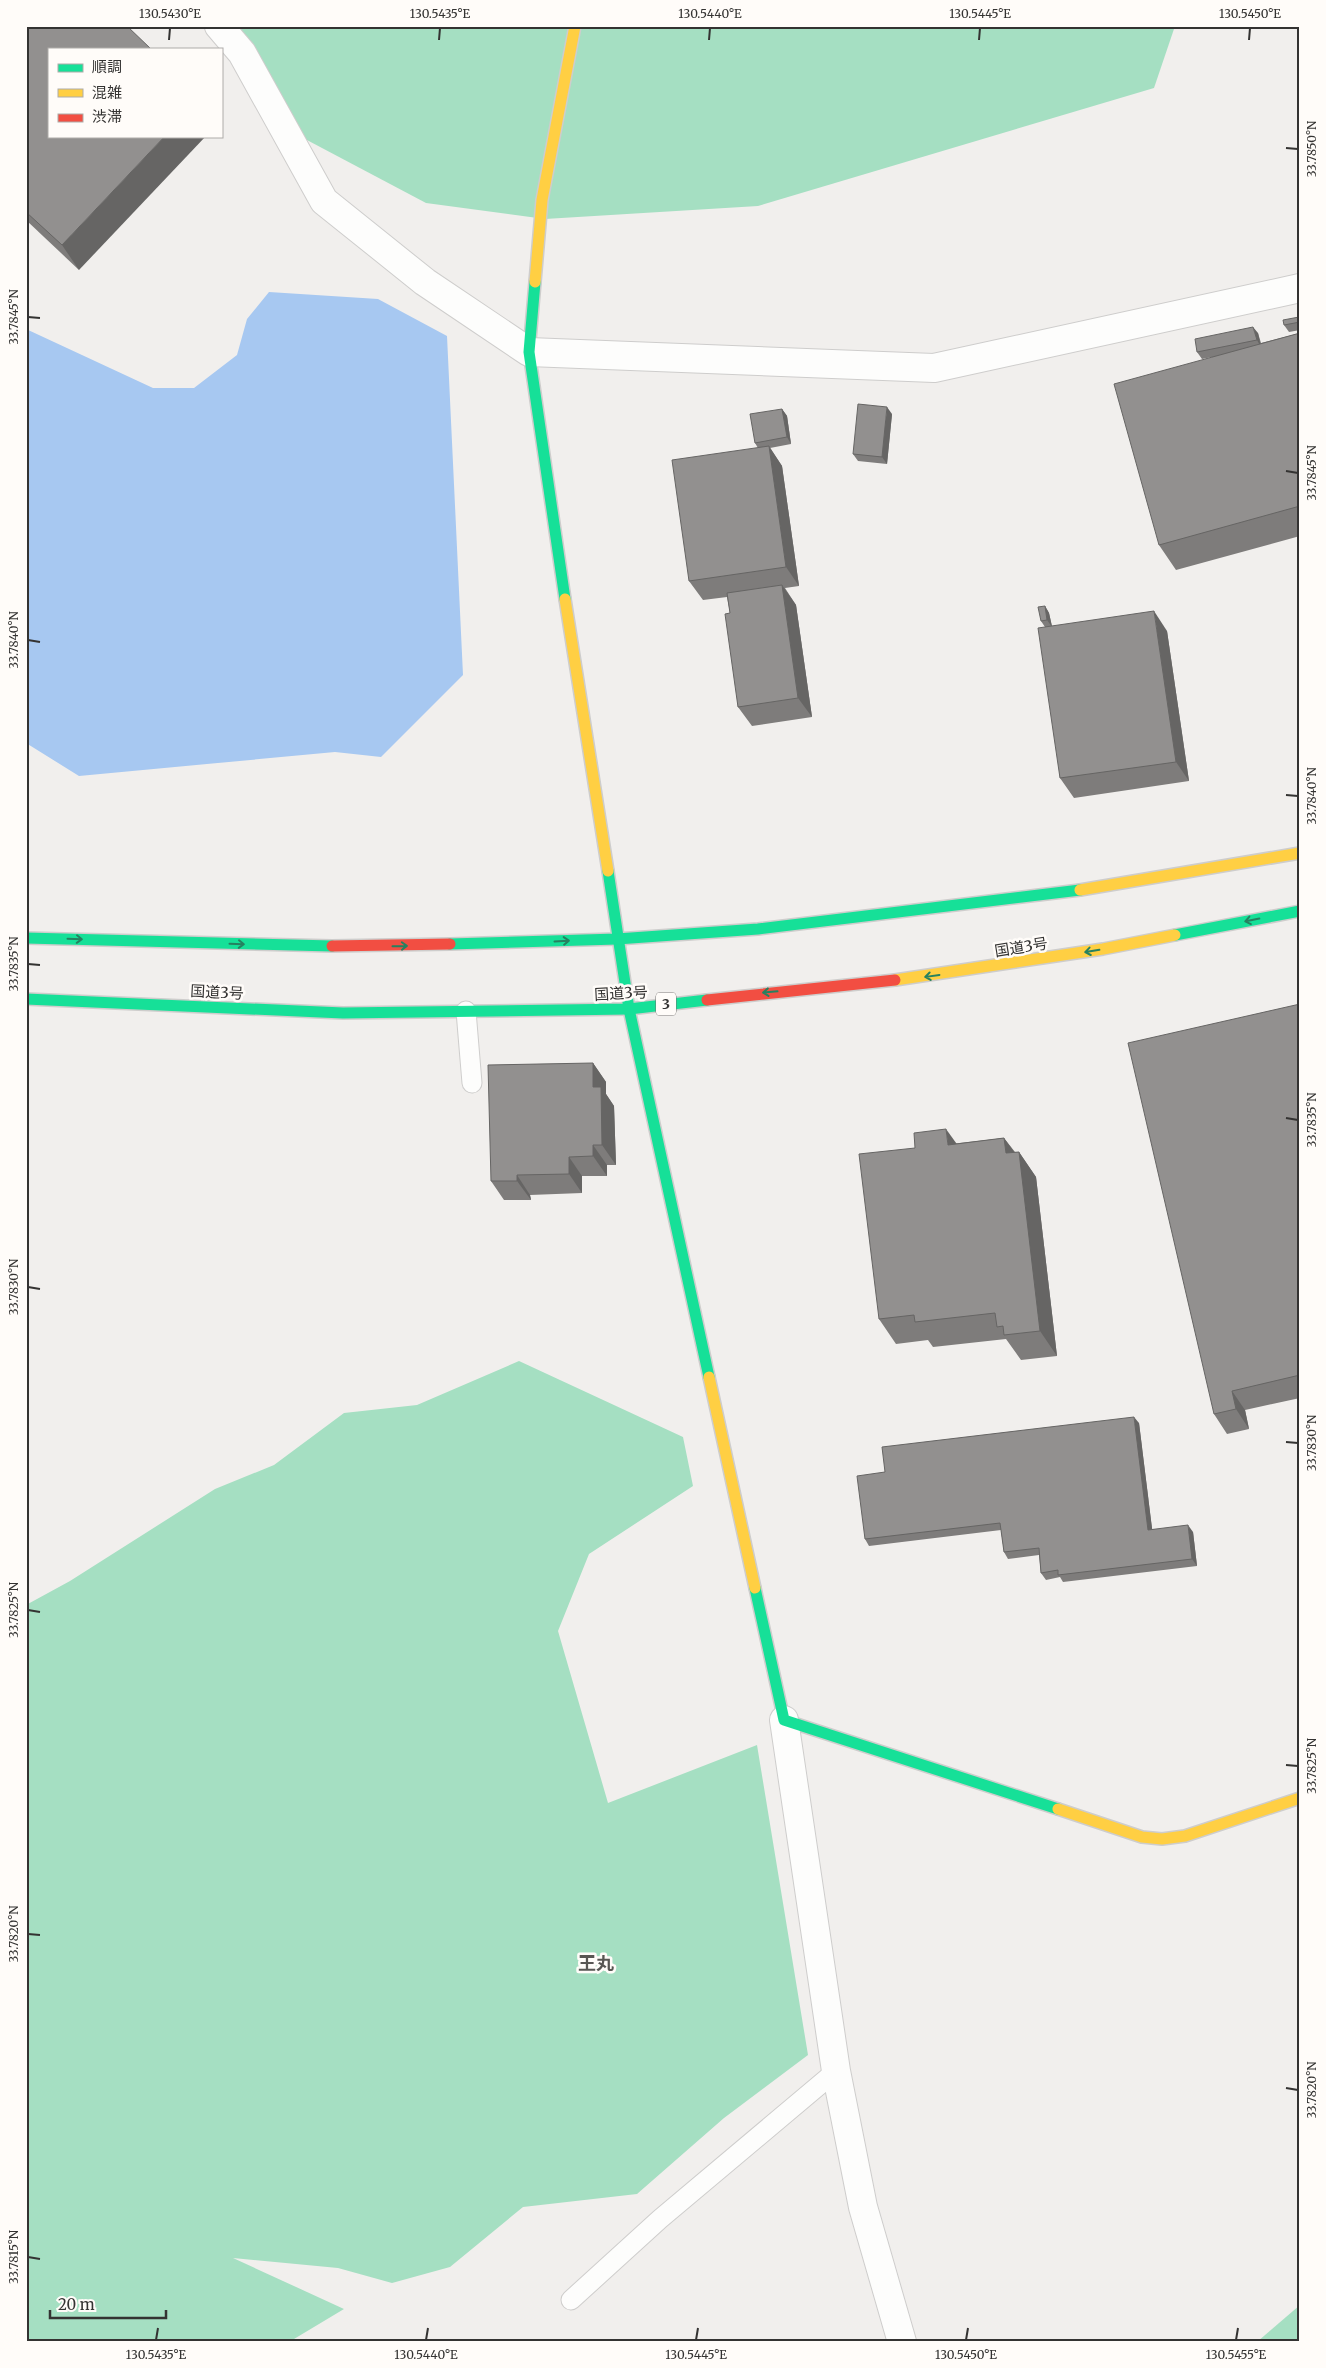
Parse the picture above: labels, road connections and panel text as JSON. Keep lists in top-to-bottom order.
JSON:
{
  "streets": {
    "main road": ["国道3号", "3"]
  },
  "districts": ["王丸"],
  "legend": ["順調", "混雑", "渋滞"],
  "scale_bar": "20 m",
  "coordinates": [
    "130.5430°E",
    "130.5435°E",
    "130.5440°E",
    "130.5445°E",
    "130.5450°E",
    "33.7850°N",
    "33.7845°N",
    "33.7840°N",
    "33.7835°N",
    "33.7830°N",
    "33.7825°N",
    "33.7820°N",
    "33.7815°N",
    "130.5455°E"
  ]
}
